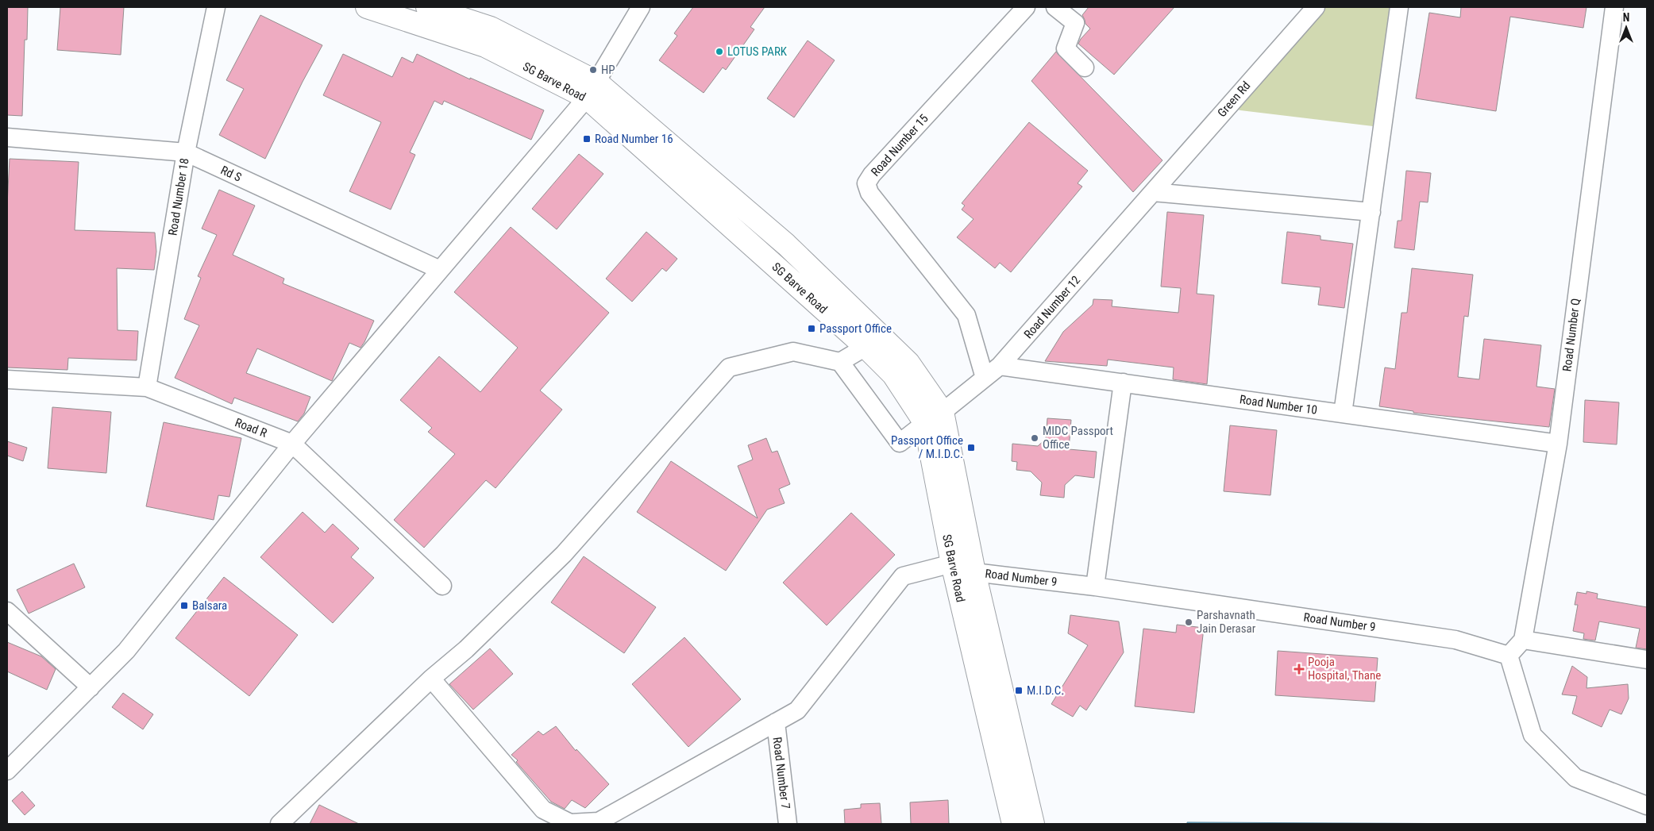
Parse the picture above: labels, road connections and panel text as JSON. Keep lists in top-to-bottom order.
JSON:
{
  "streets": {
    "main road": ["SG Barve Road"],
    "street": [
      "Green Rd",
      "Road Number 15",
      "Rd S",
      "Road Number 18",
      "Road Number 12",
      "Road Number Q",
      "Road Number 10",
      "Road R",
      "Road Number 9",
      "Road Number 7"
    ]
  },
  "crossings": [
    ["SG Barve Road", "Road Number 12"],
    ["SG Barve Road", "Road Number 9"],
    ["Green Rd", "Road Number 12"],
    ["Road Number 15", "Road Number 12"],
    ["Rd S", "Road Number 18"],
    ["Road Number 18", "Road R"],
    ["Road Number 12", "Road Number 10"],
    ["Road Number Q", "Road Number 10"]
  ],
  "places": {
    "other": [
      "LOTUS PARK",
      "HP",
      "MIDC Passport Office",
      "Parshavnath Jain Derasar"
    ],
    "transit": [
      "Road Number 16",
      "Passport Office",
      "Passport Office / M.I.D.C.",
      "Balsara",
      "M.I.D.C."
    ],
    "health": ["Pooja Hospital, Thane"]
  },
  "north": "top"
}
